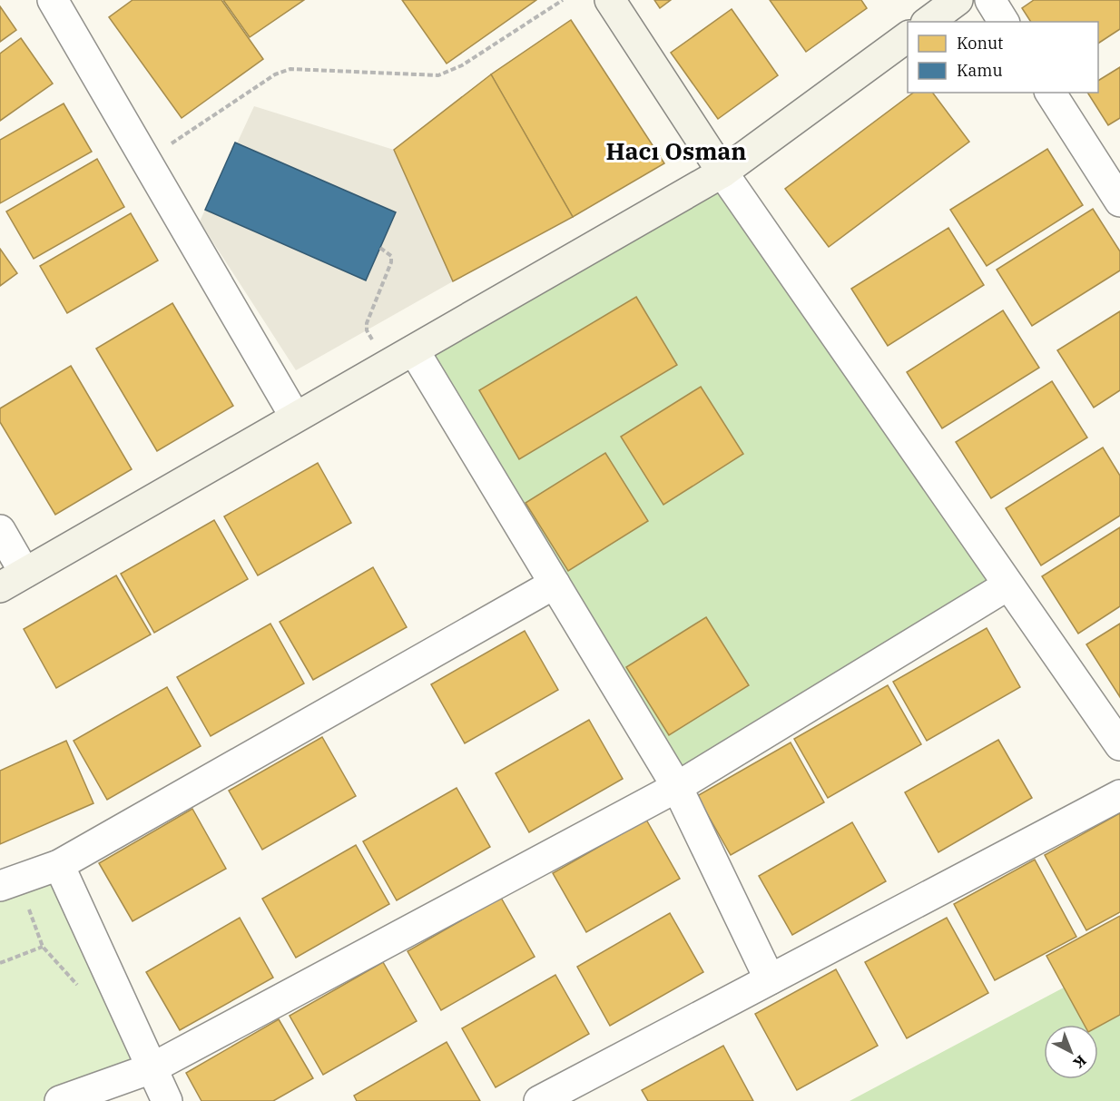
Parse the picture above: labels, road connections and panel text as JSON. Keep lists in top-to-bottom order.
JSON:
{
  "districts": ["Hacı Osman"],
  "legend": ["Konut", "Kamu"],
  "north": "bottom right"
}
